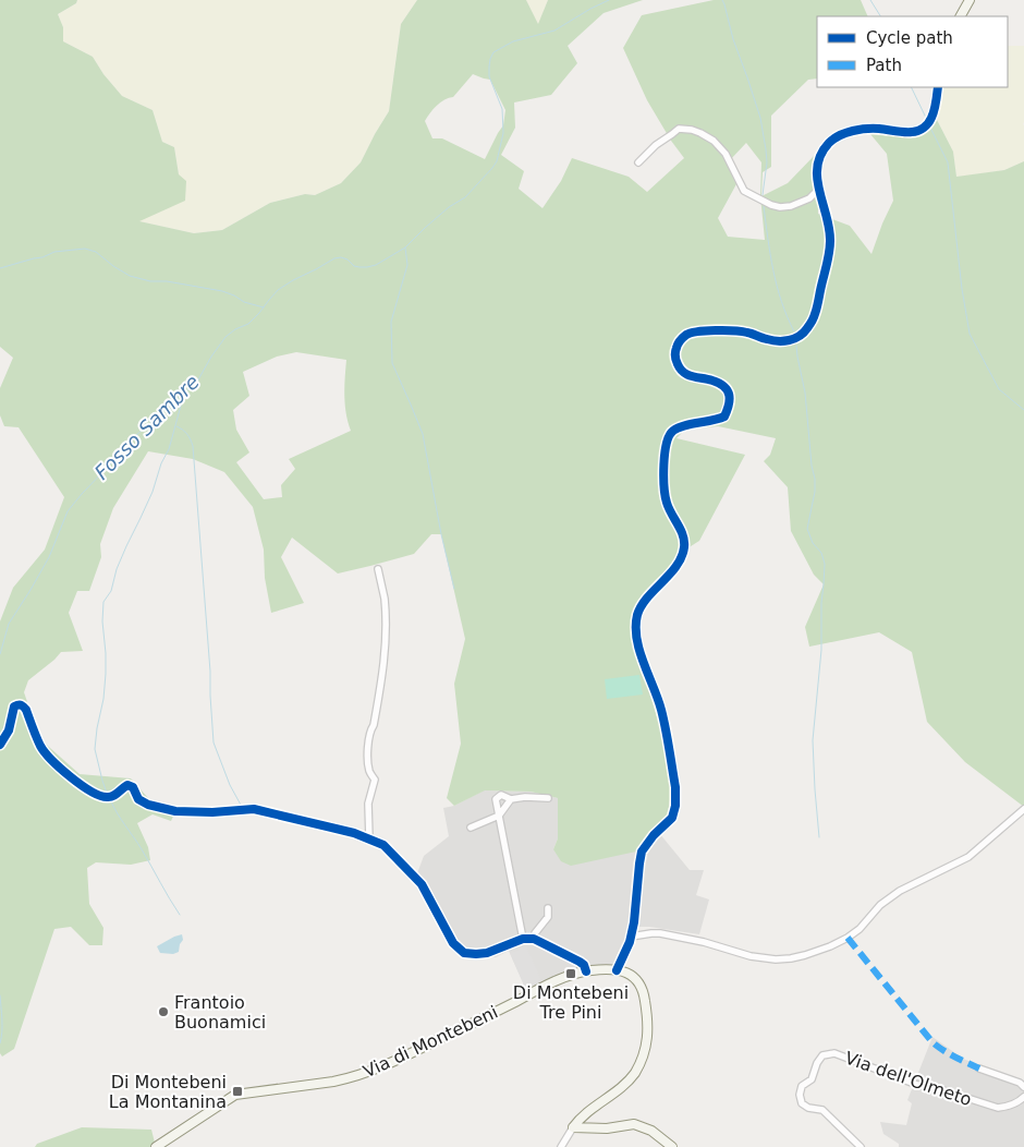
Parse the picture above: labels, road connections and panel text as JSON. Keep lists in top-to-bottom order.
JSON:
{
  "streets": {
    "street": ["Via di Montebeni", "Via dell'Olmeto"]
  },
  "water": ["Fosso Sambre"],
  "places": {
    "transit": ["Di Montebeni Tre Pini", "Di Montebeni La Montanina"],
    "other": ["Frantoio Buonamici"]
  },
  "legend": ["Cycle path", "Path"]
}
